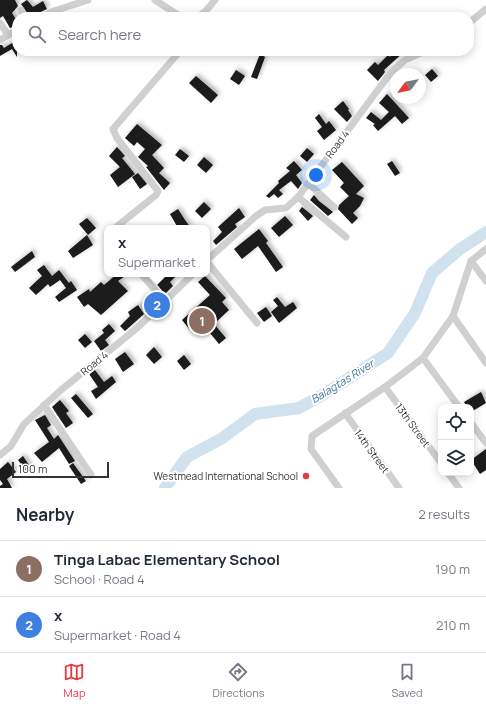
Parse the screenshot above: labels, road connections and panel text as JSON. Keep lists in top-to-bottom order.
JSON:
{
  "streets": {
    "street": ["Road 4", "13th Street", "14th Street"]
  },
  "water": ["Balagtas River"],
  "places": ["Westmead International School"],
  "scale_bar": "100 m",
  "north": "bottom left",
  "page": {
    "search": "Search here",
    "popup": ["x", "Supermarket"],
    "pins": ["2", "1"],
    "scale": "100 m",
    "heading": ["Nearby", "2 results"],
    "list": [
      {
        "mark": "1",
        "name": "Tinga Labac Elementary School",
        "note": "School · Road 4",
        "value": "190 m"
      },
      {
        "mark": "2",
        "name": "x",
        "note": "Supermarket · Road 4",
        "value": "210 m"
      }
    ],
    "nav": ["Map", "Directions", "Saved"]
  }
}
